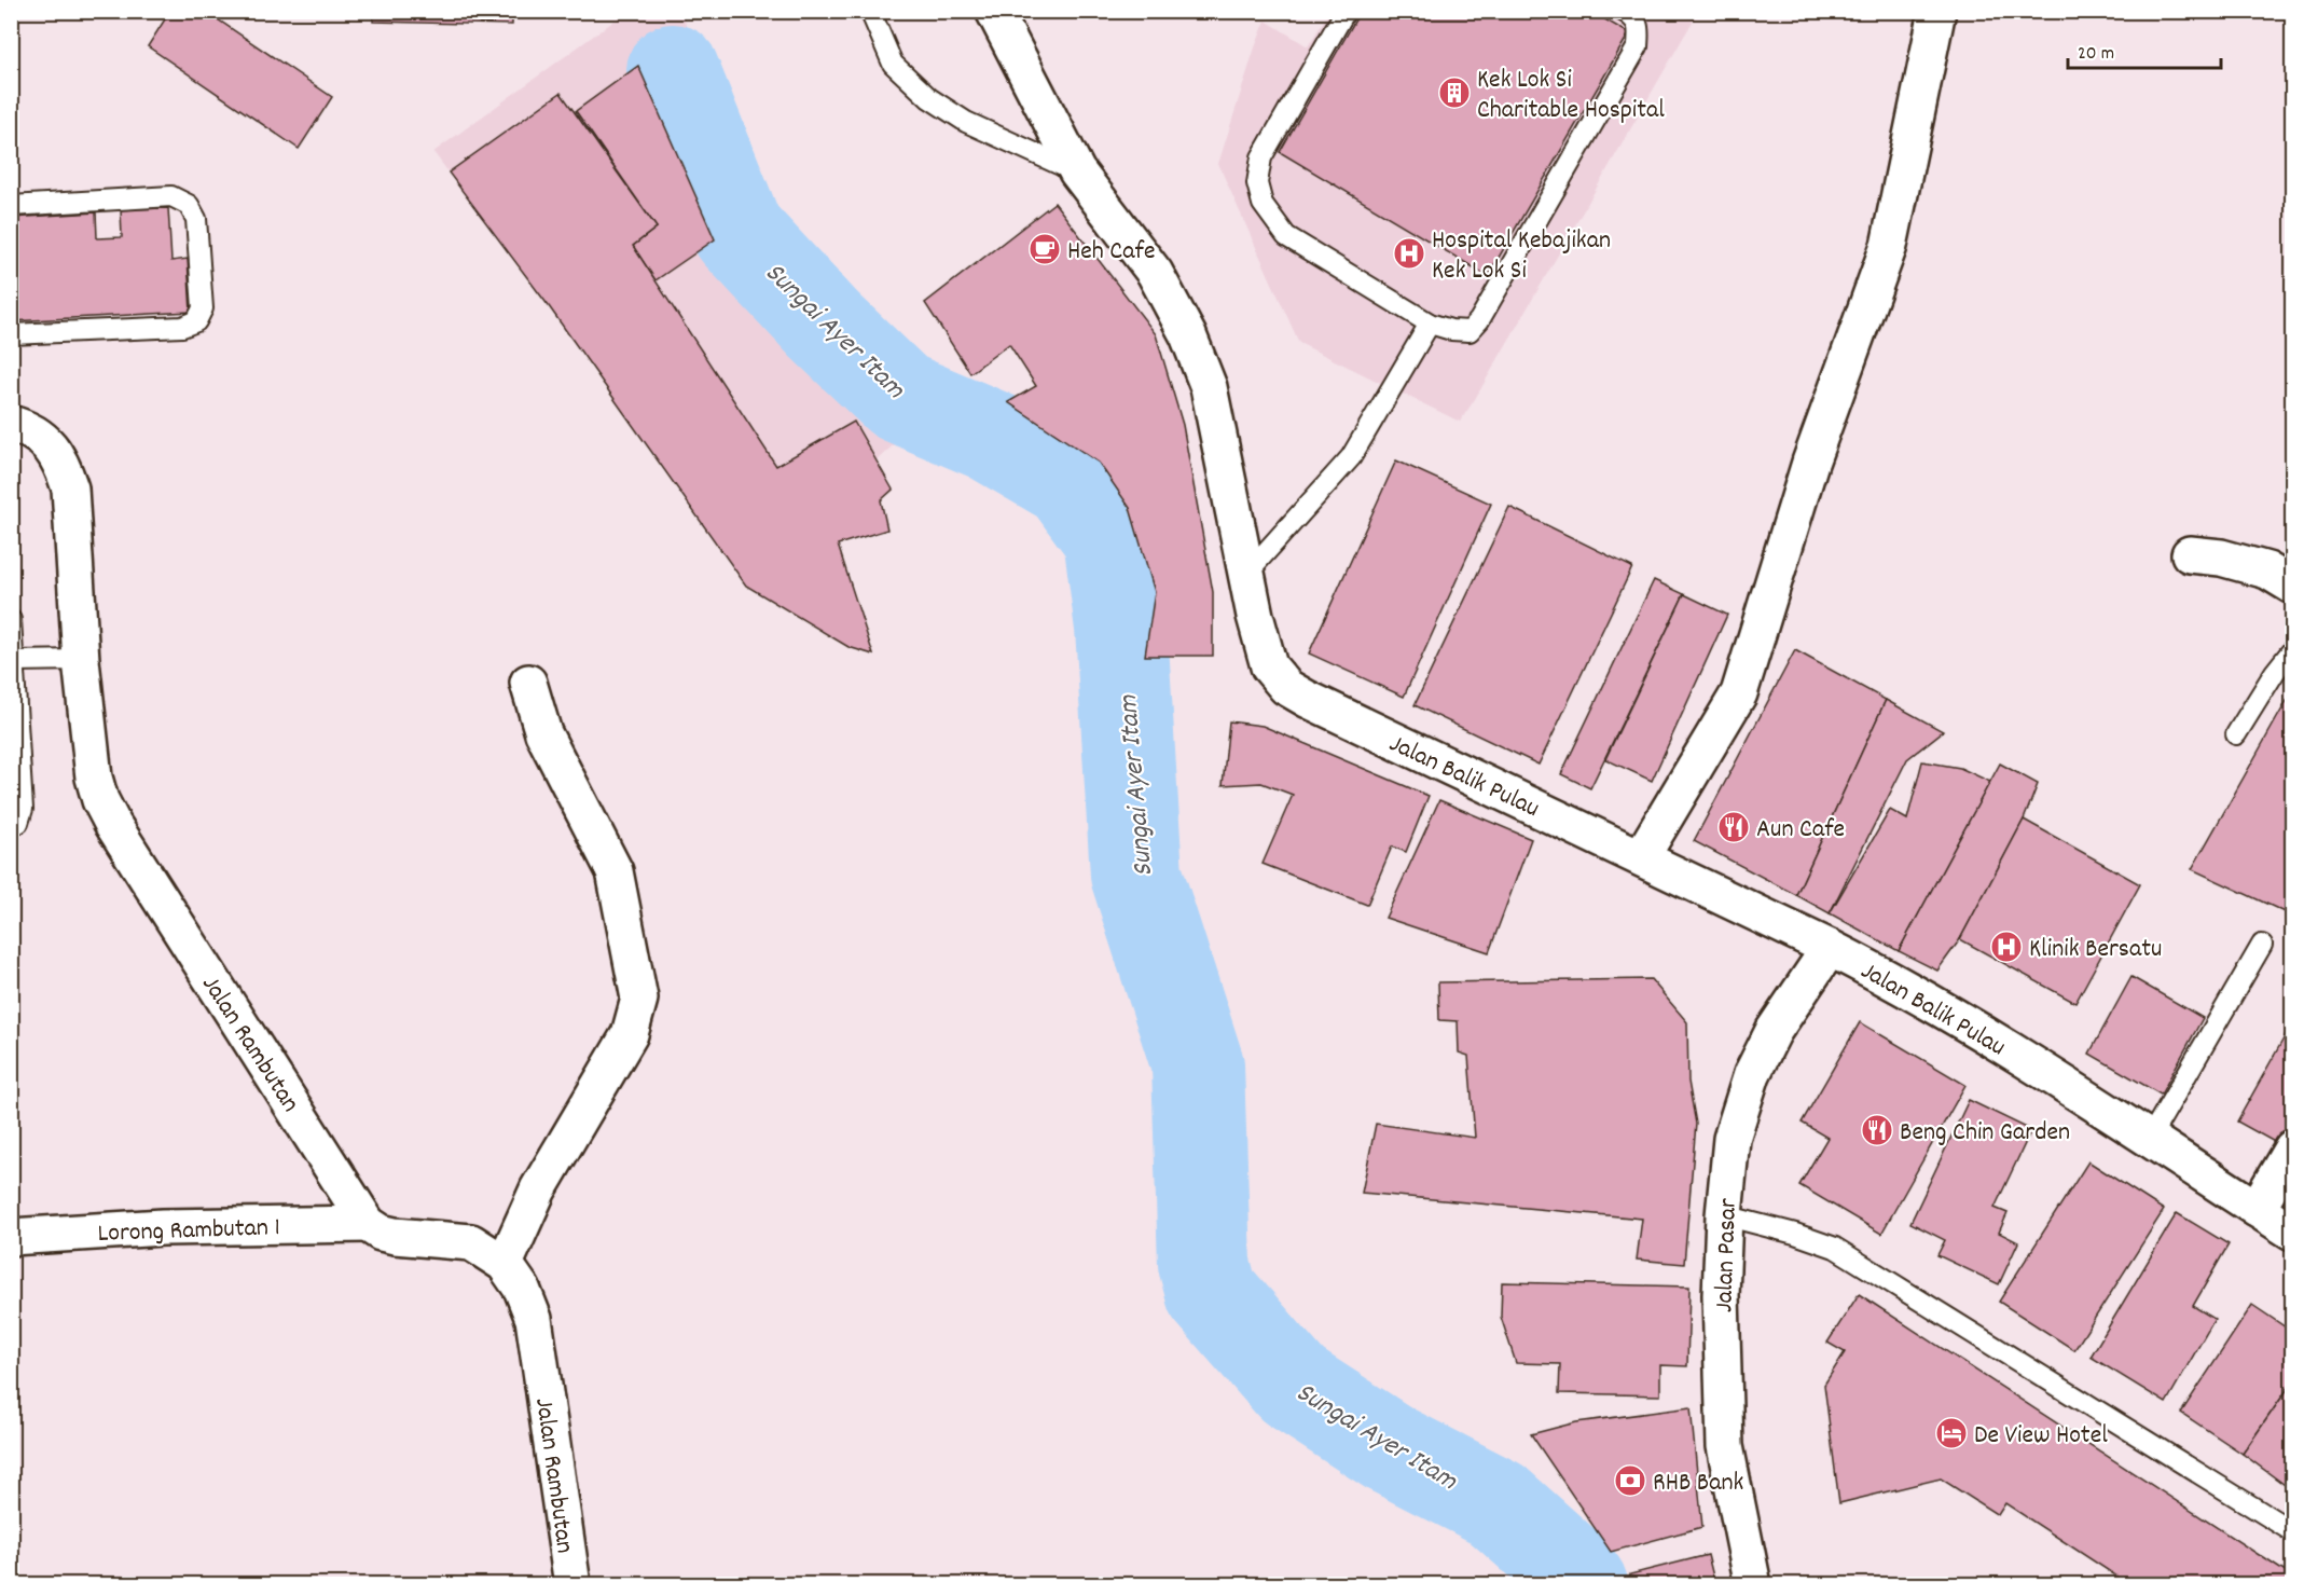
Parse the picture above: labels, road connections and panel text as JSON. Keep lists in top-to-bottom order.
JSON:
{
  "streets": {
    "street": [
      "Jalan Balik Pulau",
      "Jalan Rambutan",
      "Lorong Rambutan 1",
      "Jalan Pasar"
    ]
  },
  "crossings": [
    ["Jalan Balik Pulau", "Jalan Pasar"],
    ["Jalan Rambutan", "Lorong Rambutan 1"]
  ],
  "water": ["Sungai Ayer Itam"],
  "places": {
    "building": ["Kek Lok Si Charitable Hospital"],
    "cafe": ["Heh Cafe"],
    "hospital": ["Hospital Kebajikan Kek Lok Si", "Klinik Bersatu"],
    "restaurant": ["Aun Cafe", "Beng Chin Garden"],
    "hotel": ["De View Hotel"],
    "bank": ["RHB Bank"]
  },
  "scale_bar": "20 m"
}
